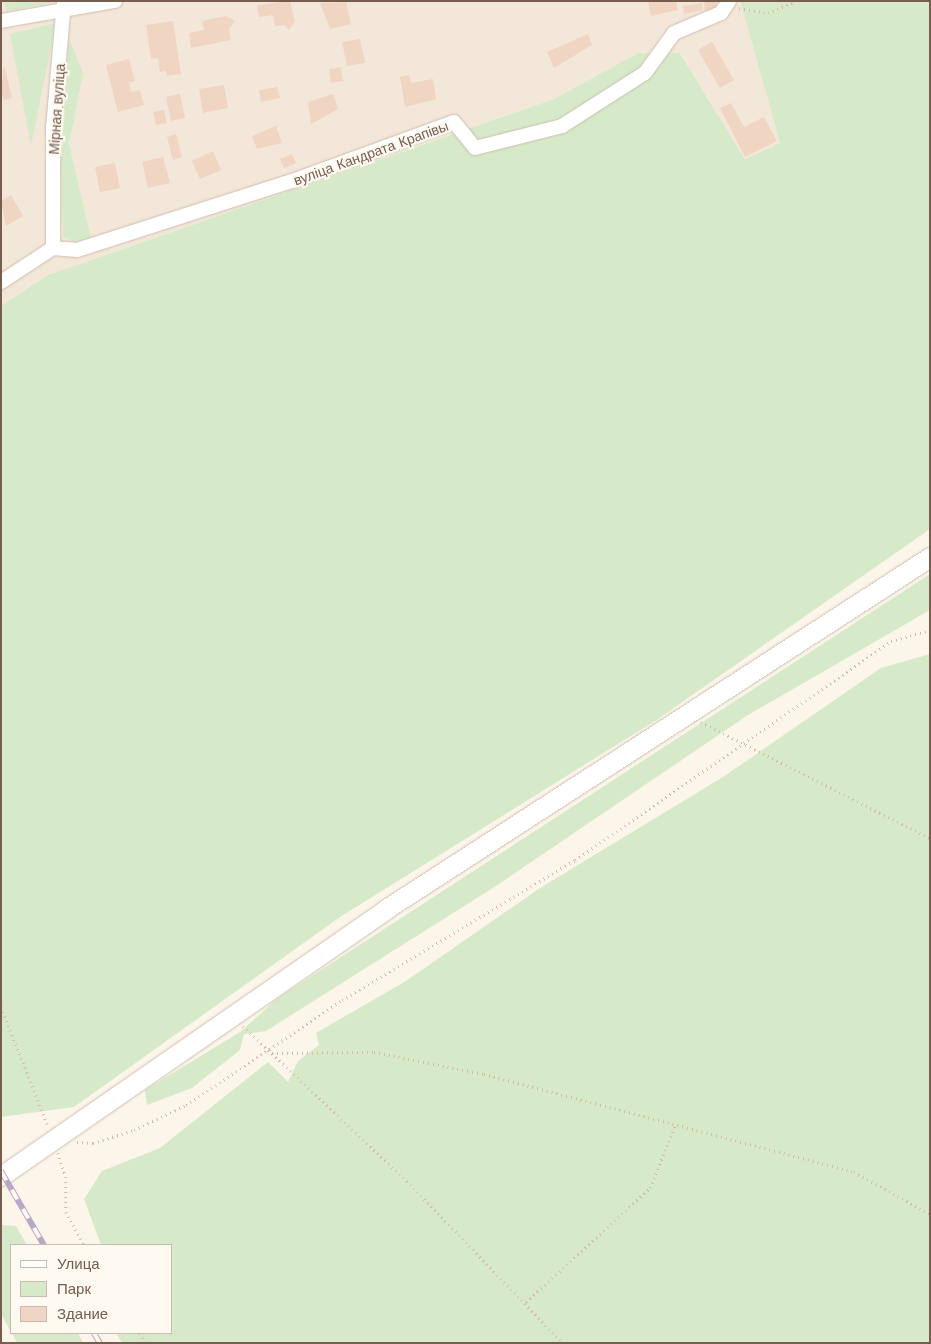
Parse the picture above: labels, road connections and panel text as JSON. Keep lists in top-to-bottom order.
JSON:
{
  "streets": {
    "street": ["Мірная вуліца", "вуліца Кандрата Крапівы"]
  },
  "crossings": [
    ["Мірная вуліца", "вуліца Кандрата Крапівы"]
  ],
  "legend": ["Улица", "Парк", "Здание"]
}
